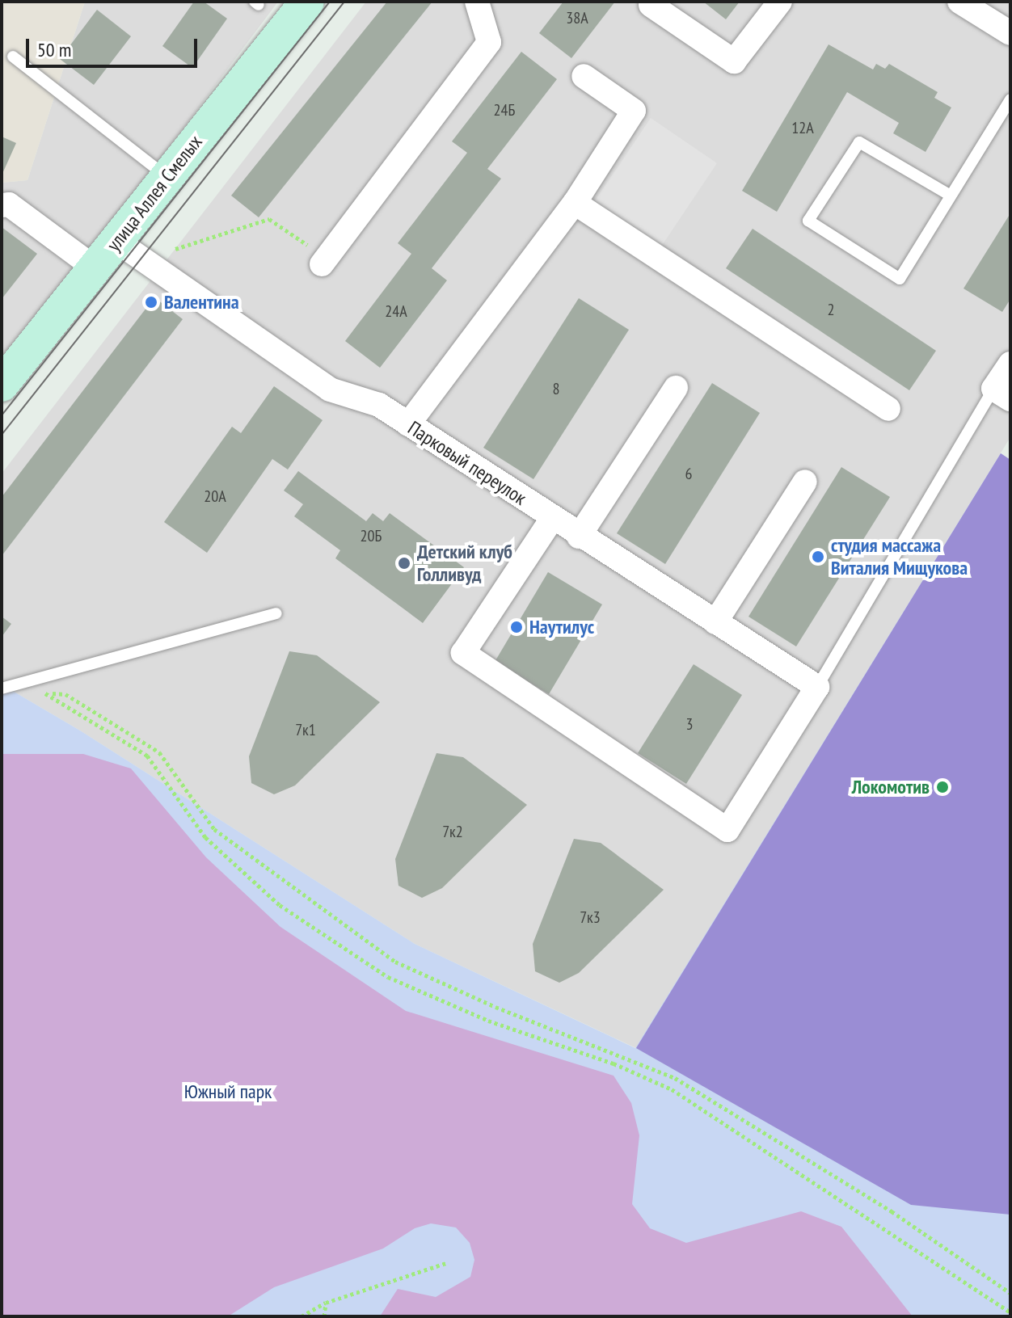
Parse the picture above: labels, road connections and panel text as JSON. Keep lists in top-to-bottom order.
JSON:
{
  "streets": {
    "main road": ["улица Аллея Смелых"],
    "street": ["Парковый переулок"]
  },
  "crossings": [
    ["улица Аллея Смелых", "Парковый переулок"]
  ],
  "parks": ["Южный парк"],
  "places": [
    "Валентина",
    "студия массажа Виталия Мищукова",
    "Детский клуб Голливуд",
    "Наутилус",
    "Локомотив"
  ],
  "house_numbers": [
    "38А",
    "24Б",
    "12А",
    "2",
    "24А",
    "8",
    "6",
    "20А",
    "20Б",
    "3",
    "7к1",
    "7к2",
    "7к3"
  ],
  "scale_bar": "50 m"
}
